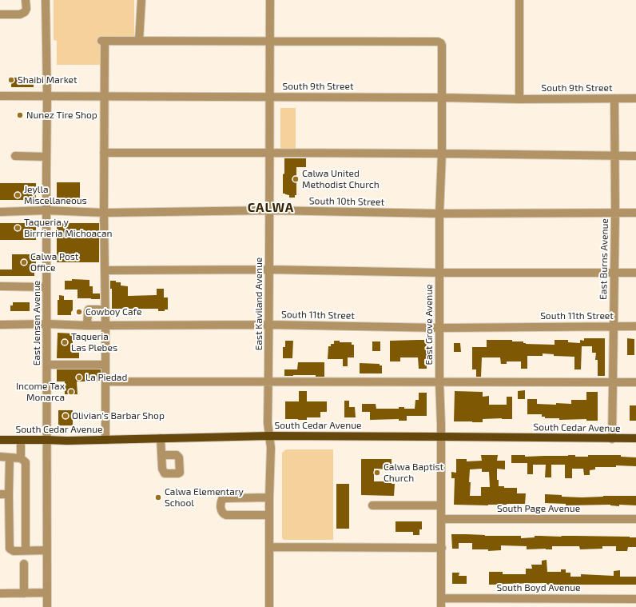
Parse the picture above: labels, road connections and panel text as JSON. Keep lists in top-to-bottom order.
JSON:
{
  "streets": {
    "main road": ["South Cedar Avenue"],
    "street": [
      "South 9th Street",
      "South 10th Street",
      "East Burns Avenue",
      "East Kaviland Avenue",
      "South 11th Street",
      "East Jensen Avenue",
      "East Grove Avenue",
      "South Page Avenue",
      "South Boyd Avenue"
    ]
  },
  "crossings": [
    ["South 9th Street", "East Burns Avenue"],
    ["South 9th Street", "East Kaviland Avenue"],
    ["South 9th Street", "East Jensen Avenue"],
    ["South 9th Street", "East Grove Avenue"],
    ["South 10th Street", "East Burns Avenue"],
    ["South 10th Street", "East Kaviland Avenue"],
    ["South 10th Street", "East Jensen Avenue"],
    ["South 10th Street", "East Grove Avenue"],
    ["East Burns Avenue", "South 11th Street"],
    ["East Burns Avenue", "South Cedar Avenue"],
    ["East Kaviland Avenue", "South 11th Street"],
    ["East Kaviland Avenue", "East Grove Avenue"],
    ["East Kaviland Avenue", "South Cedar Avenue"],
    ["South 11th Street", "East Jensen Avenue"],
    ["South 11th Street", "East Grove Avenue"],
    ["East Jensen Avenue", "South Cedar Avenue"],
    ["East Grove Avenue", "South Cedar Avenue"],
    ["East Grove Avenue", "South Page Avenue"],
    ["East Grove Avenue", "South Boyd Avenue"]
  ],
  "districts": ["CALWA"],
  "places": [
    "Shaibi Market",
    "Nunez Tire Shop",
    "Calwa United Methodist Church",
    "Jeylla Miscellaneous",
    "Taqueria y Birrrieria Michoacan",
    "Calwa Post Office",
    "Cowboy Cafe",
    "Taqueria Las Plebes",
    "La Piedad",
    "Income Tax Monarca",
    "Olivian's Barbar Shop",
    "Calwa Baptist Church",
    "Calwa Elementary School"
  ]
}
